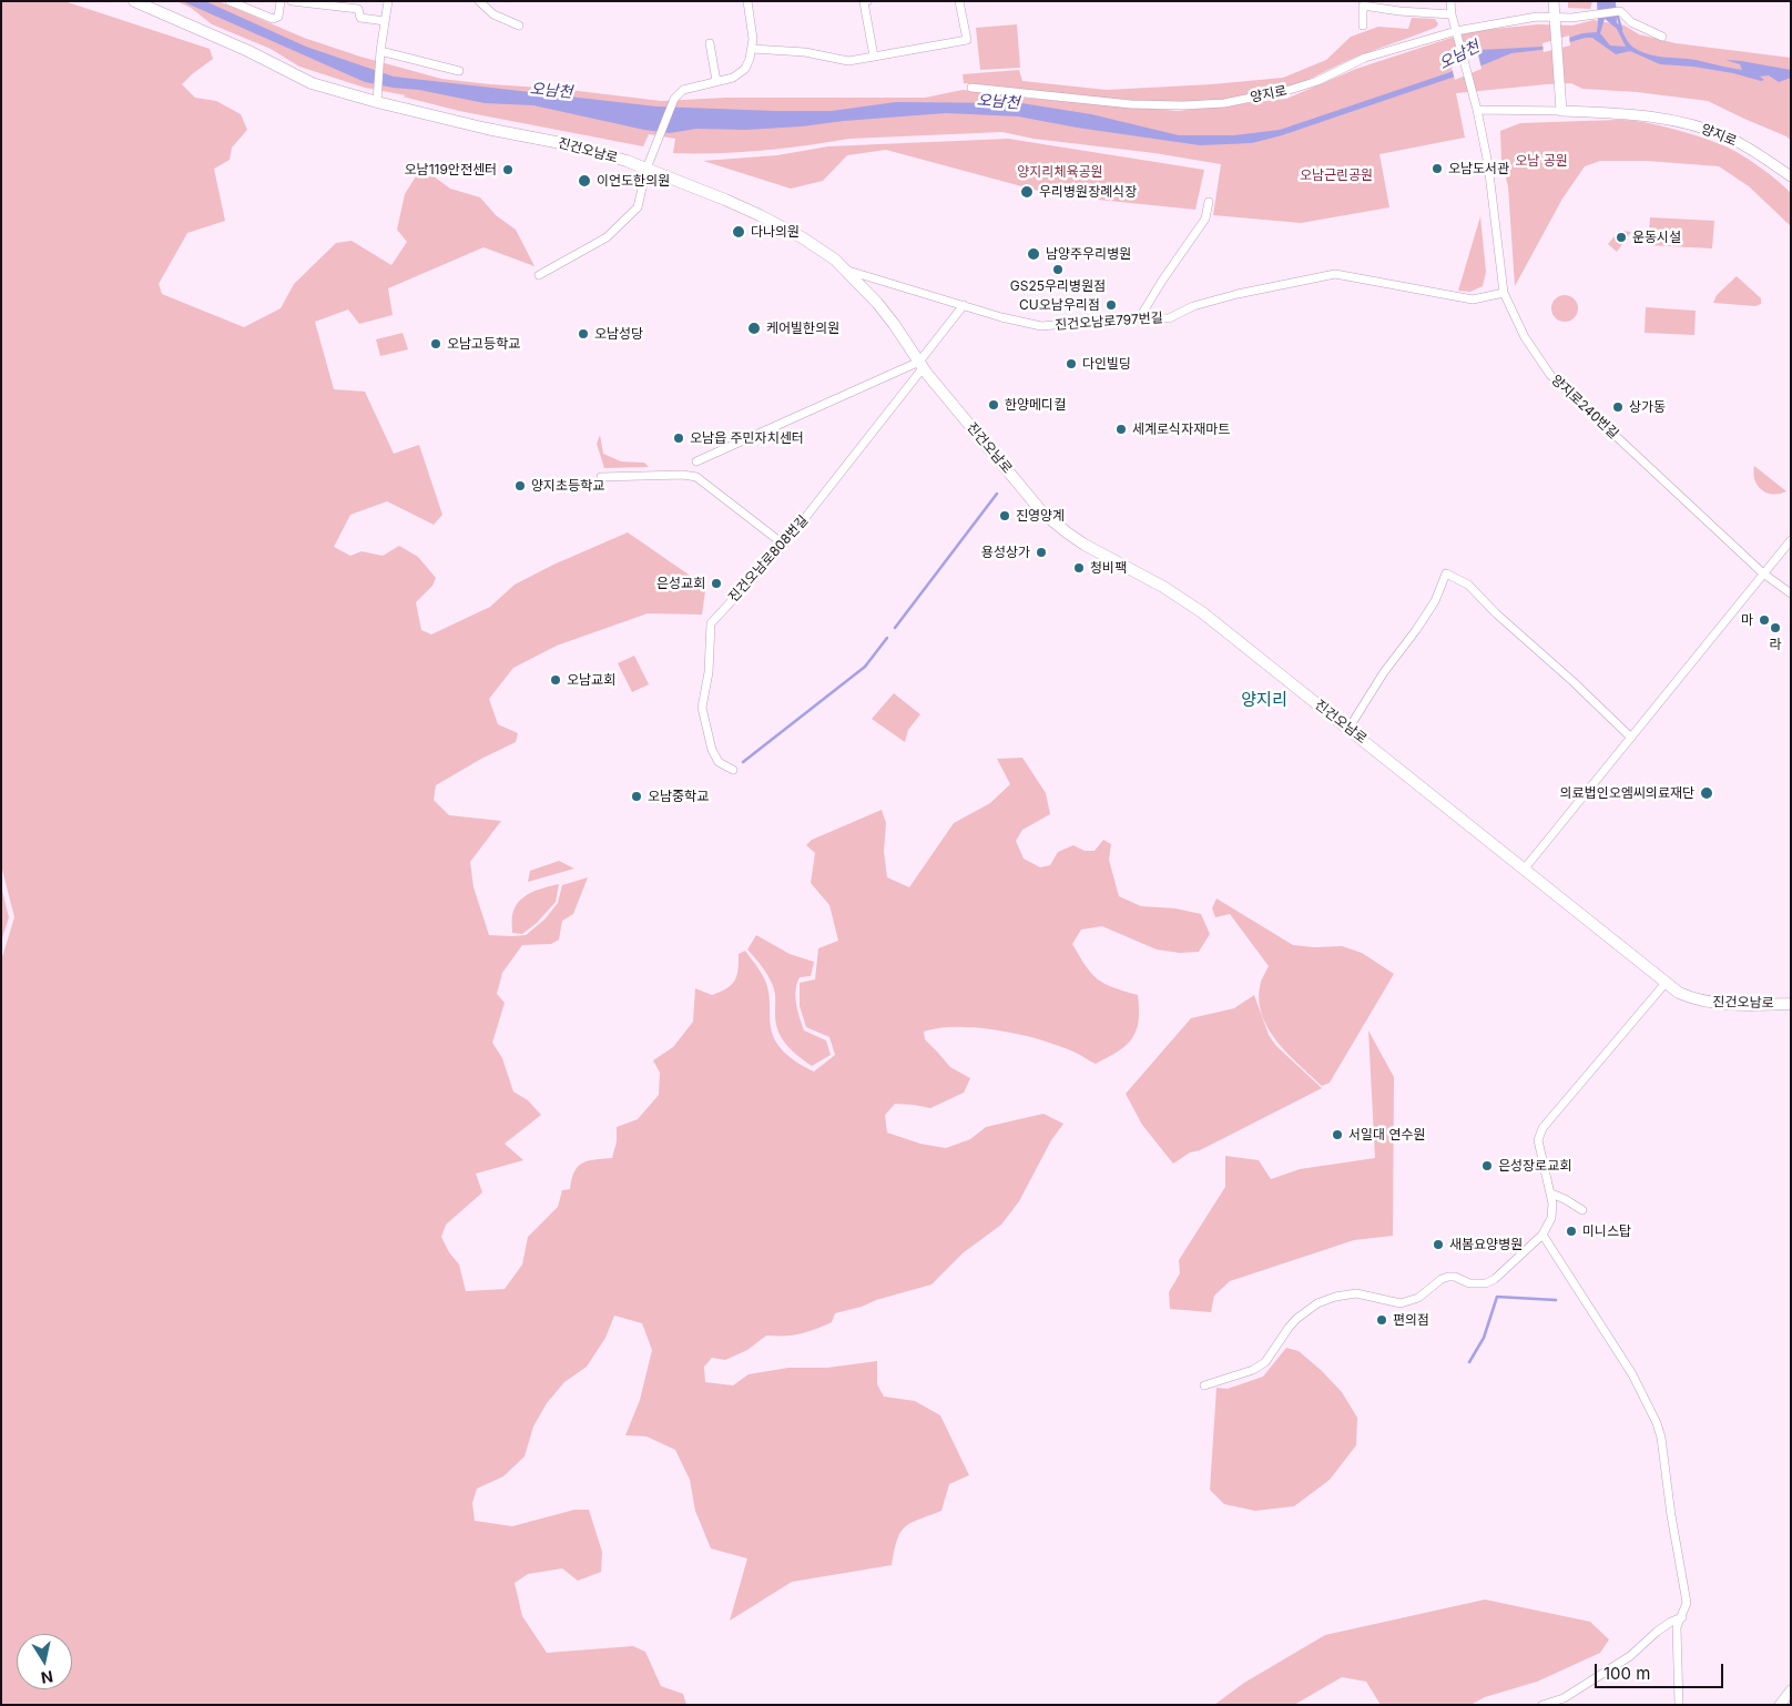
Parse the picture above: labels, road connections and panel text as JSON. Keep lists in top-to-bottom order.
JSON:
{
  "streets": {
    "main road": ["진건오남로"],
    "street": [
      "양지로",
      "진건오남로797번길",
      "양지로240번길",
      "진건오남로808번길"
    ]
  },
  "crossings": [
    ["양지로", "양지로240번길"],
    ["진건오남로", "진건오남로797번길"],
    ["진건오남로", "진건오남로808번길"],
    ["진건오남로797번길", "양지로240번길"],
    ["진건오남로797번길", "진건오남로808번길"]
  ],
  "districts": ["양지리"],
  "water": ["오남천"],
  "parks": ["오남 공원", "양지리체육공원", "오남근린공원"],
  "places": [
    "오남도서관",
    "오남119안전센터",
    "이언도한의원",
    "우리병원장례식장",
    "다나의원",
    "운동시설",
    "남양주우리병원",
    "GS25우리병원점",
    "CU오남우리점",
    "케어빌한의원",
    "오남성당",
    "오남고등학교",
    "다인빌딩",
    "한양메디컬",
    "상가동",
    "세계로식자재마트",
    "오남읍 주민자치센터",
    "양지초등학교",
    "진영양계",
    "용성상가",
    "청비팩",
    "은성교회",
    "마",
    "라",
    "오남교회",
    "의료법인오엠씨의료재단",
    "오남중학교",
    "서일대 연수원",
    "은성장로교회",
    "미니스탑",
    "새봄요양병원",
    "편의점"
  ],
  "scale_bar": "100 m",
  "north": "bottom"
}
